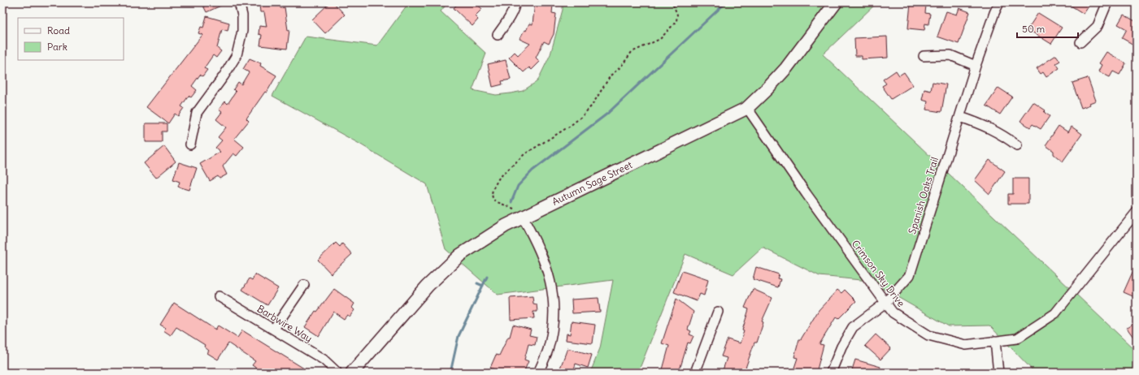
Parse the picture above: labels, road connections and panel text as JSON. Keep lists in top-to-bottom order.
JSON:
{
  "streets": {
    "street": [
      "Autumn Sage Street",
      "Spanish Oaks Trail",
      "Crimson Sky Drive",
      "Barbwire Way"
    ]
  },
  "crossings": [
    ["Autumn Sage Street", "Crimson Sky Drive"],
    ["Spanish Oaks Trail", "Crimson Sky Drive"]
  ],
  "legend": ["Road", "Park"],
  "scale_bar": "50 m"
}
